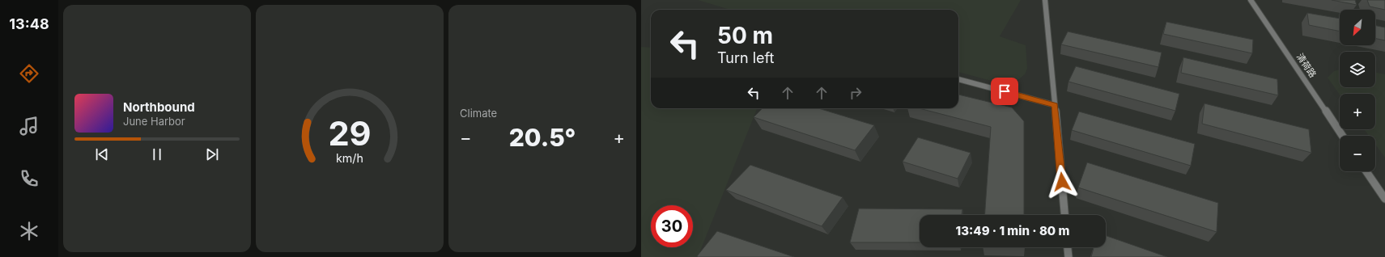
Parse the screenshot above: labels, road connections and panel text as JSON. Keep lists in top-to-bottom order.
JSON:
{
  "streets": {
    "street": ["清荷路"]
  },
  "north": "bottom left",
  "page": {
    "tabs": "13:48",
    "tile": "Climate",
    "map_buttons": ["+", "−"],
    "turn": ["50 m", "Turn left"],
    "song": ["Northbound", "June Harbor"],
    "heat": ["−", "20.5°", "+"],
    "limit": "30",
    "trip": "13:49 · 1 min · 80 m",
    "gauge": ["29", "km/h"]
  }
}
